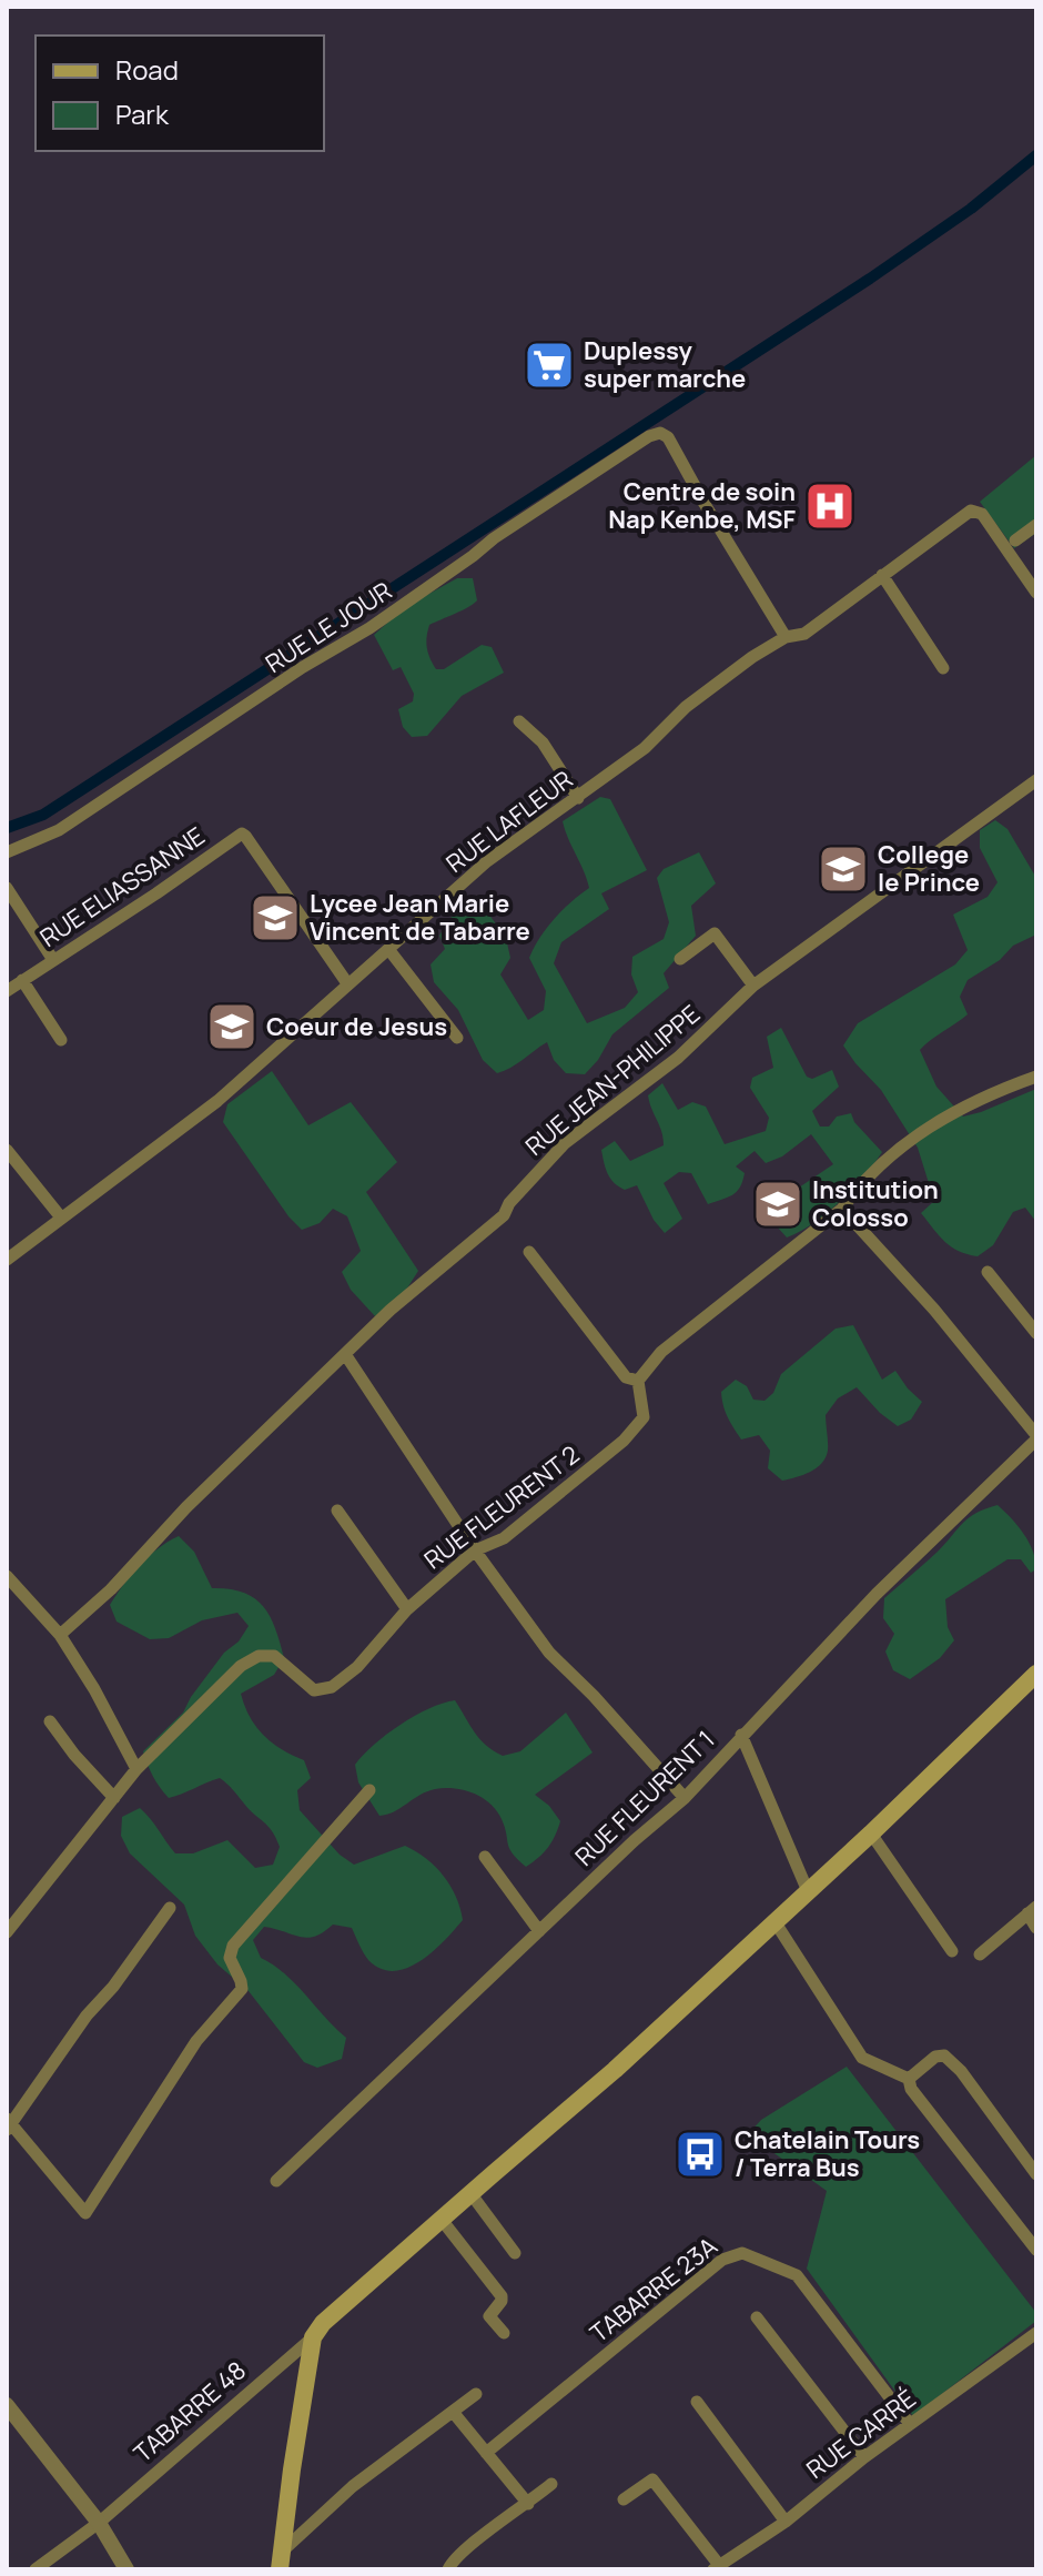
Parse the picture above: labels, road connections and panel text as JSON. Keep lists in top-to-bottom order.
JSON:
{
  "streets": {
    "street": [
      "RUE LE JOUR",
      "RUE LAFLEUR",
      "RUE ELIASSANNE",
      "RUE JEAN-PHILIPPE",
      "RUE FLEURENT 2",
      "RUE FLEURENT 1",
      "TABARRE 23A",
      "TABARRE 48",
      "RUE CARRÉ"
    ]
  },
  "crossings": [
    ["RUE LE JOUR", "RUE LAFLEUR"],
    ["RUE LAFLEUR", "RUE ELIASSANNE"],
    ["TABARRE 23A", "RUE CARRÉ"]
  ],
  "places": {
    "supermarket": ["Duplessy super marche"],
    "hospital": ["Centre de soin Nap Kenbe, MSF"],
    "school or university": [
      "College le Prince",
      "Lycee Jean Marie Vincent de Tabarre",
      "Coeur de Jesus",
      "Institution Colosso"
    ],
    "bus stop": ["Chatelain Tours / Terra Bus"]
  },
  "legend": ["Road", "Park"]
}
